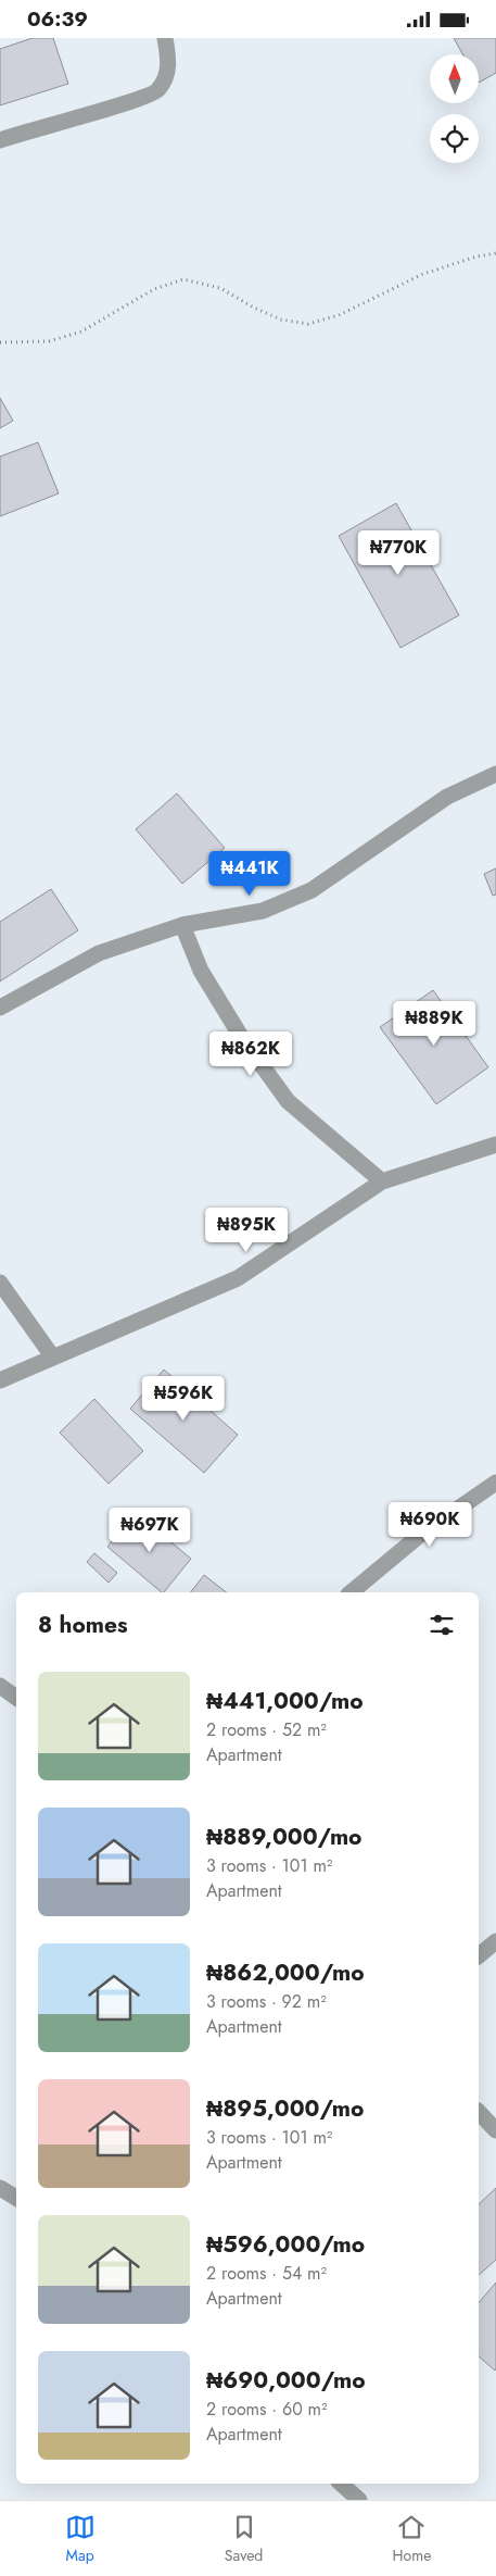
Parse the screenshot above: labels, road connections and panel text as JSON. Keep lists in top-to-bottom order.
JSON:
{
  "north": "top",
  "page": {
    "status": "06:39",
    "price": [
      "₦770K",
      "₦441K",
      "₦889K",
      "₦862K",
      "₦895K",
      "₦596K",
      "₦690K",
      "₦697K"
    ],
    "heading": "8 homes",
    "list": [
      {
        "name": "₦441,000/mo",
        "note": "2 rooms · 52 m² · Apartment"
      },
      {
        "name": "₦889,000/mo",
        "note": "3 rooms · 101 m² · Apartment"
      },
      {
        "name": "₦862,000/mo",
        "note": "3 rooms · 92 m² · Apartment"
      },
      {
        "name": "₦895,000/mo",
        "note": "3 rooms · 101 m² · Apartment"
      },
      {
        "name": "₦596,000/mo",
        "note": "2 rooms · 54 m² · Apartment"
      },
      {
        "name": "₦690,000/mo",
        "note": "2 rooms · 60 m² · Apartment"
      }
    ],
    "tabs": ["Map", "Saved", "Home"]
  }
}
